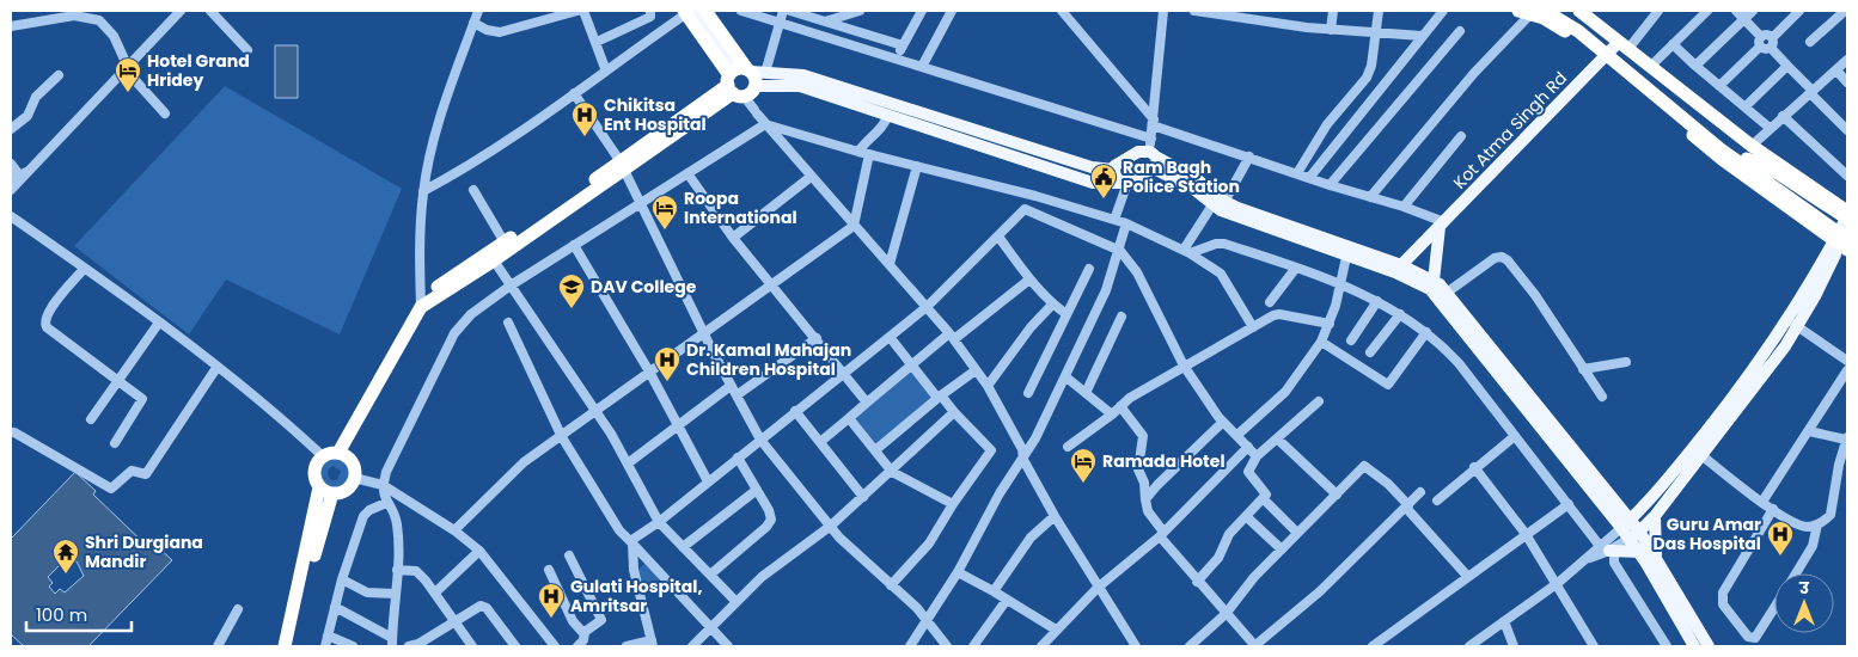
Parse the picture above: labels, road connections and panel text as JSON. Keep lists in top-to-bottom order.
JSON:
{
  "streets": {
    "main road": ["Kot Atma Singh Rd"]
  },
  "places": {
    "hotel": ["Hotel Grand Hridey", "Roopa International", "Ramada Hotel"],
    "hospital": [
      "Chikitsa Ent Hospital",
      "Dr. Kamal Mahajan Children Hospital",
      "Guru Amar Das Hospital",
      "Gulati Hospital, Amritsar"
    ],
    "public building": ["Ram Bagh Police Station"],
    "school or university": ["DAV College"],
    "temple": ["Shri Durgiana Mandir"]
  },
  "scale_bar": "100 m",
  "north": "top"
}
